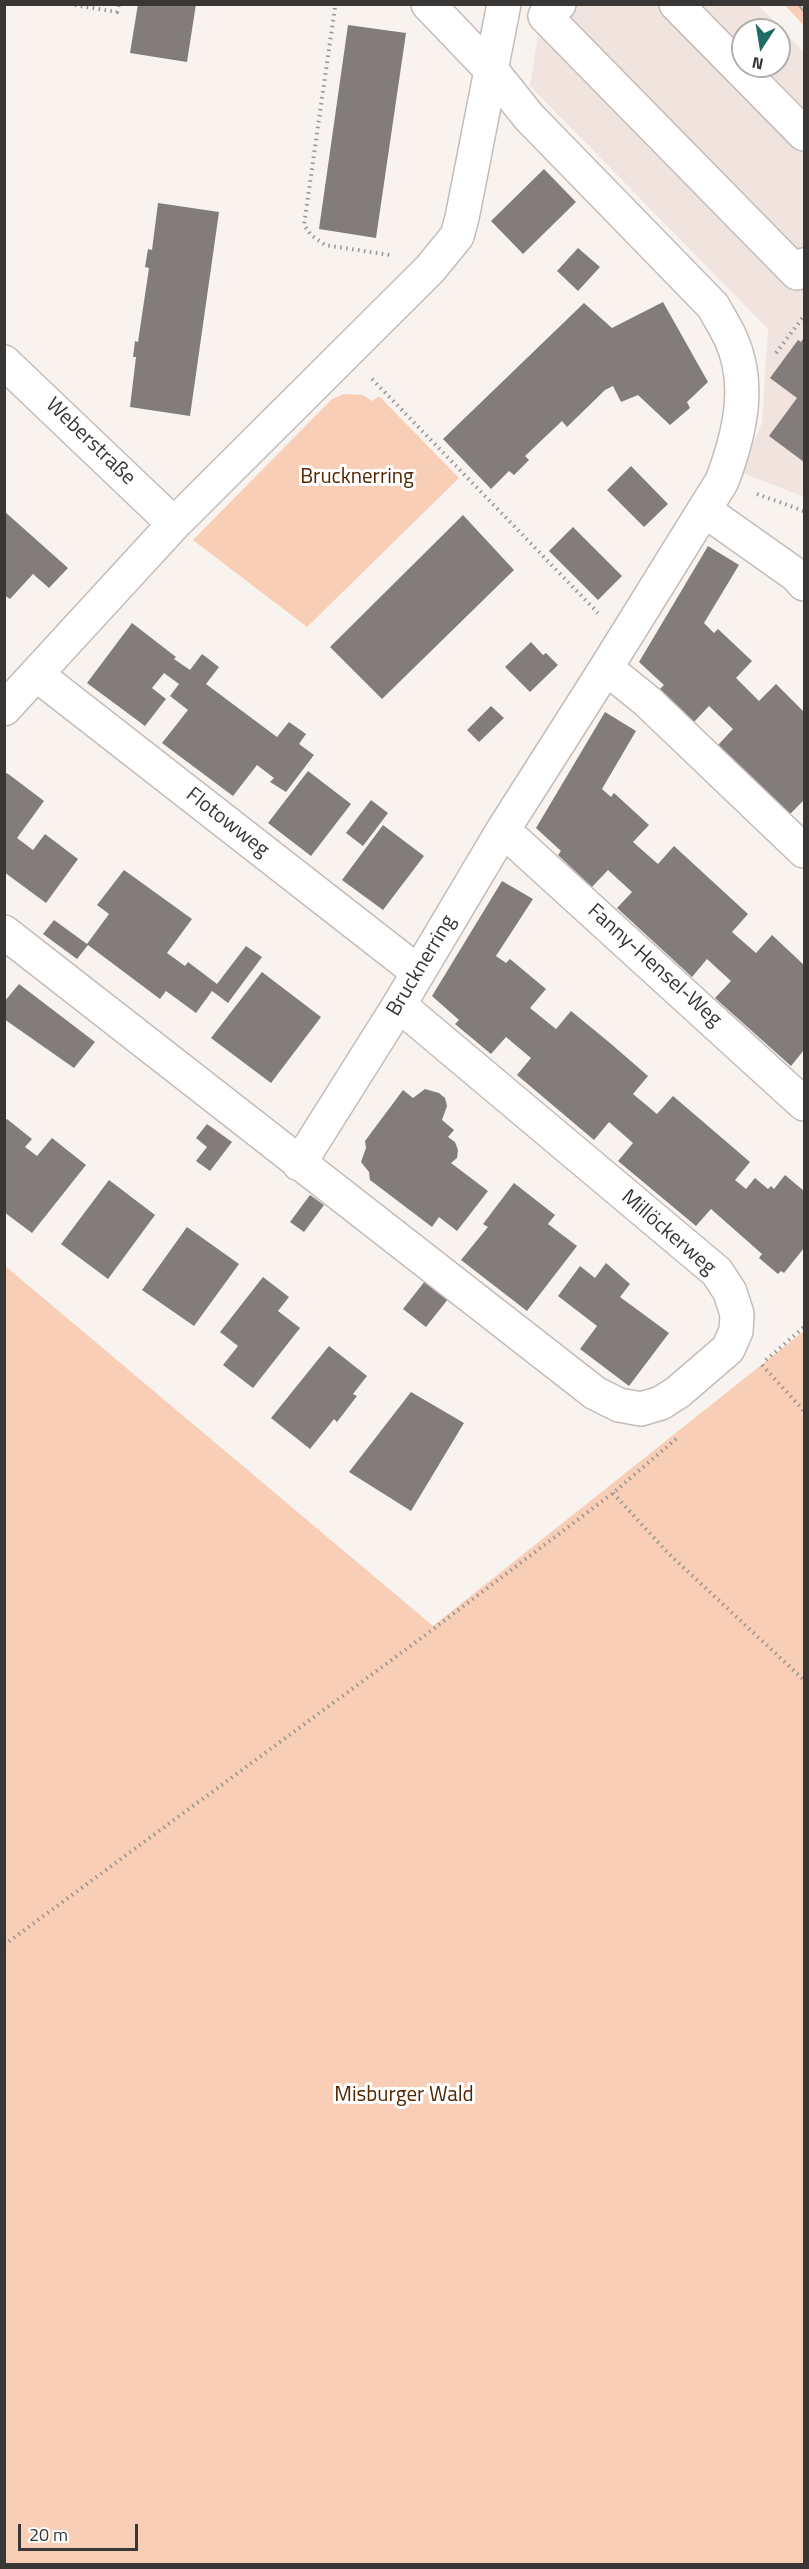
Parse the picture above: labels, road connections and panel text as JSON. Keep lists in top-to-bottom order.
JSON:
{
  "streets": {
    "street": [
      "Weberstraße",
      "Flotowweg",
      "Brucknerring",
      "Fanny-Hensel-Weg",
      "Millöckerweg"
    ]
  },
  "crossings": [
    ["Flotowweg", "Brucknerring"],
    ["Brucknerring", "Fanny-Hensel-Weg"],
    ["Brucknerring", "Millöckerweg"]
  ],
  "parks": ["Brucknerring", "Misburger Wald"],
  "scale_bar": "20 m",
  "north": "bottom"
}
